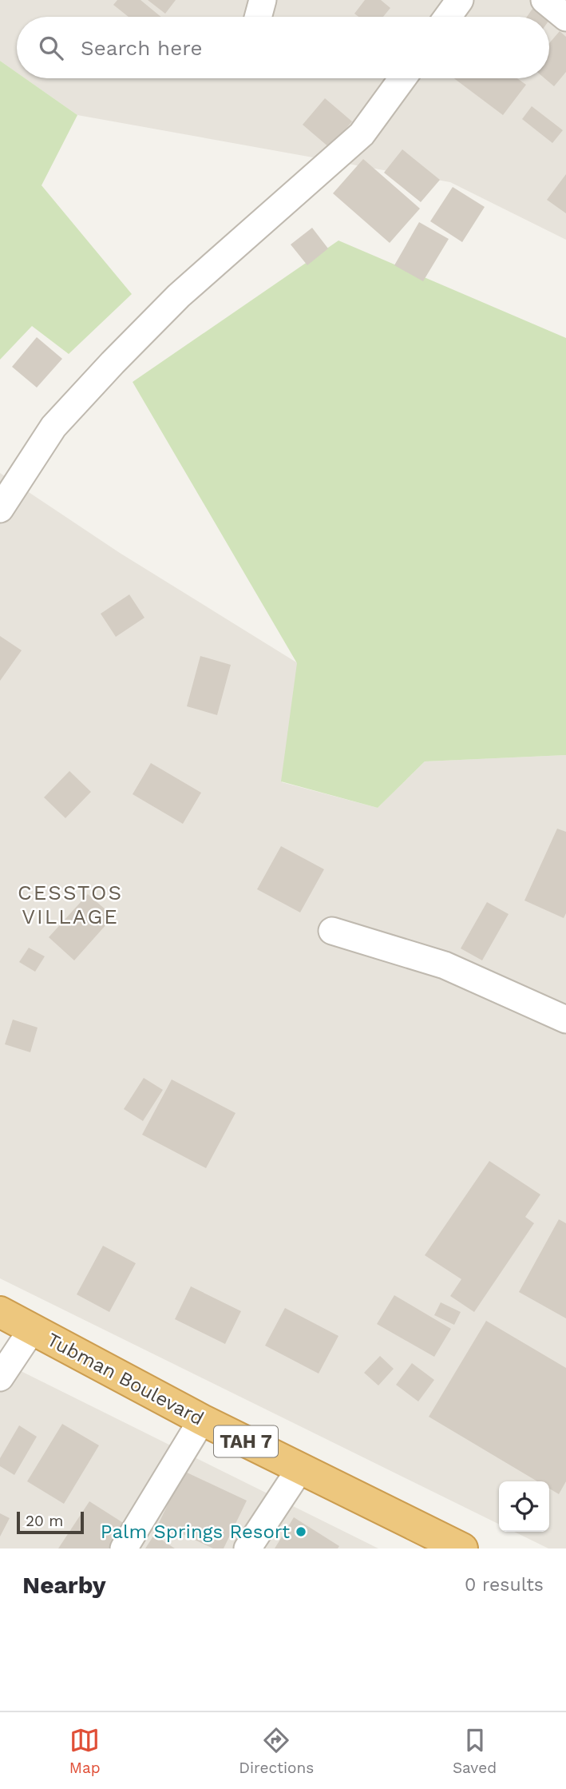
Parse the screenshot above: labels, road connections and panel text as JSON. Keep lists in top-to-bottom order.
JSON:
{
  "streets": {
    "highway": ["Tubman Boulevard", "TAH 7"]
  },
  "districts": ["CESSTOS VILLAGE"],
  "places": ["Palm Springs Resort"],
  "scale_bar": "20 m",
  "page": {
    "search": "Search here",
    "scale": "20 m",
    "heading": ["Nearby", "0 results"],
    "nav": ["Map", "Directions", "Saved"]
  }
}
